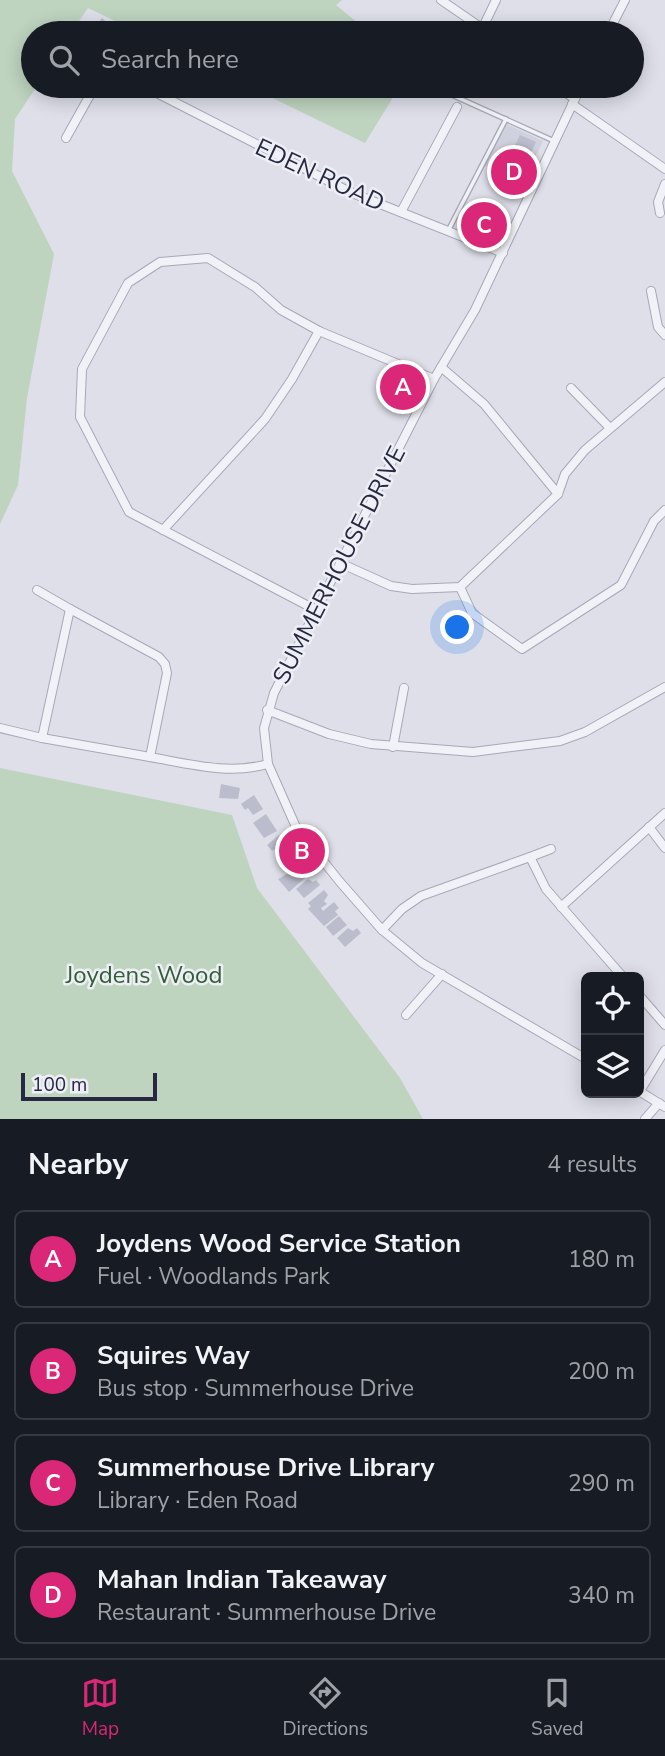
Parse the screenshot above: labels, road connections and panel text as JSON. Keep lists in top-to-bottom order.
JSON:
{
  "streets": {
    "street": ["EDEN ROAD", "SUMMERHOUSE DRIVE"]
  },
  "crossings": [
    ["EDEN ROAD", "SUMMERHOUSE DRIVE"]
  ],
  "parks": ["Joydens Wood"],
  "scale_bar": "100 m",
  "page": {
    "search": "Search here",
    "pins": [
      "D",
      "C",
      "A",
      "B"
    ],
    "scale": "100 m",
    "heading": ["Nearby", "4 results"],
    "list": [
      {
        "mark": "A",
        "name": "Joydens Wood Service Station",
        "note": "Fuel · Woodlands Park",
        "value": "180 m"
      },
      {
        "mark": "B",
        "name": "Squires Way",
        "note": "Bus stop · Summerhouse Drive",
        "value": "200 m"
      },
      {
        "mark": "C",
        "name": "Summerhouse Drive Library",
        "note": "Library · Eden Road",
        "value": "290 m"
      },
      {
        "mark": "D",
        "name": "Mahan Indian Takeaway",
        "note": "Restaurant · Summerhouse Drive",
        "value": "340 m"
      }
    ],
    "nav": ["Map", "Directions", "Saved"]
  }
}
